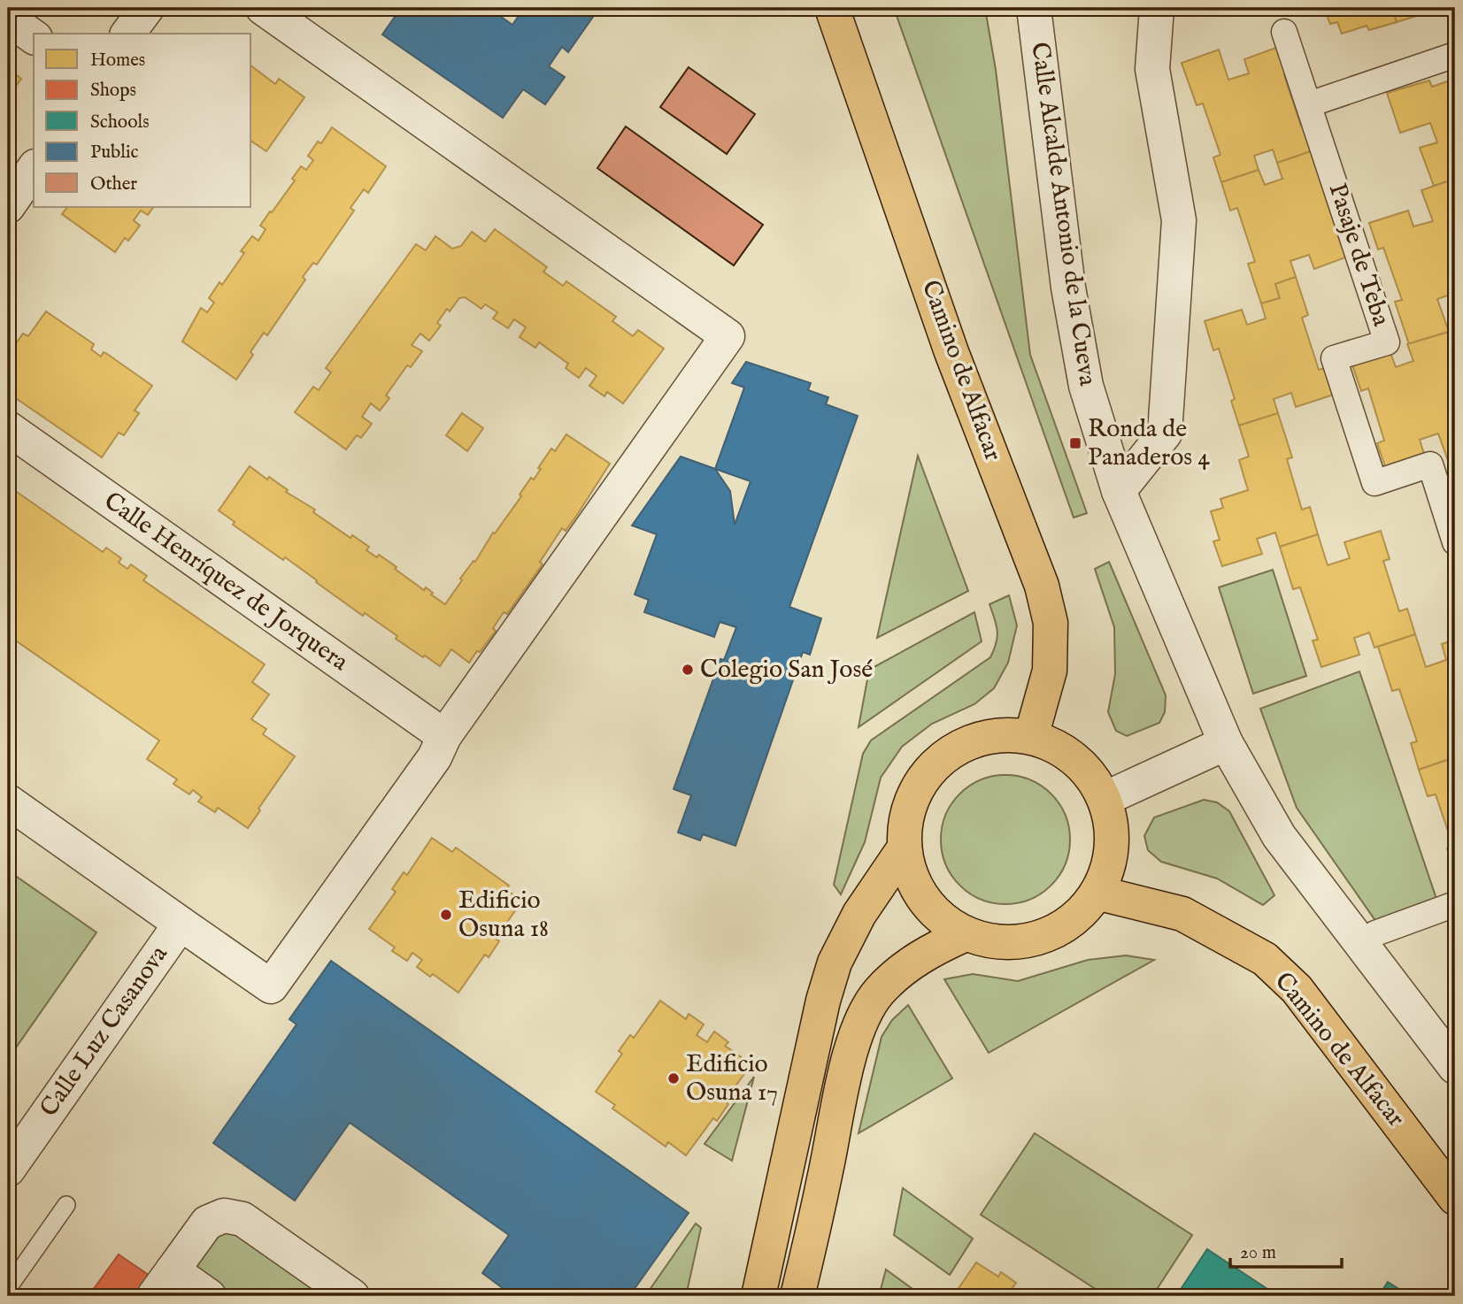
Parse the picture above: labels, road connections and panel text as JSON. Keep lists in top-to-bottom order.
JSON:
{
  "streets": {
    "main road": ["Camino de Alfacar"],
    "street": [
      "Calle Alcalde Antonio de la Cueva",
      "Pasaje de Teba",
      "Calle Henríquez de Jorquera",
      "Calle Luz Casanova"
    ]
  },
  "places": {
    "transit": ["Ronda de Panaderos 4"],
    "other": ["Colegio San José", "Edificio Osuna 18", "Edificio Osuna 17"]
  },
  "legend": [
    "Homes",
    "Shops",
    "Schools",
    "Public",
    "Other"
  ],
  "scale_bar": "20 m"
}
